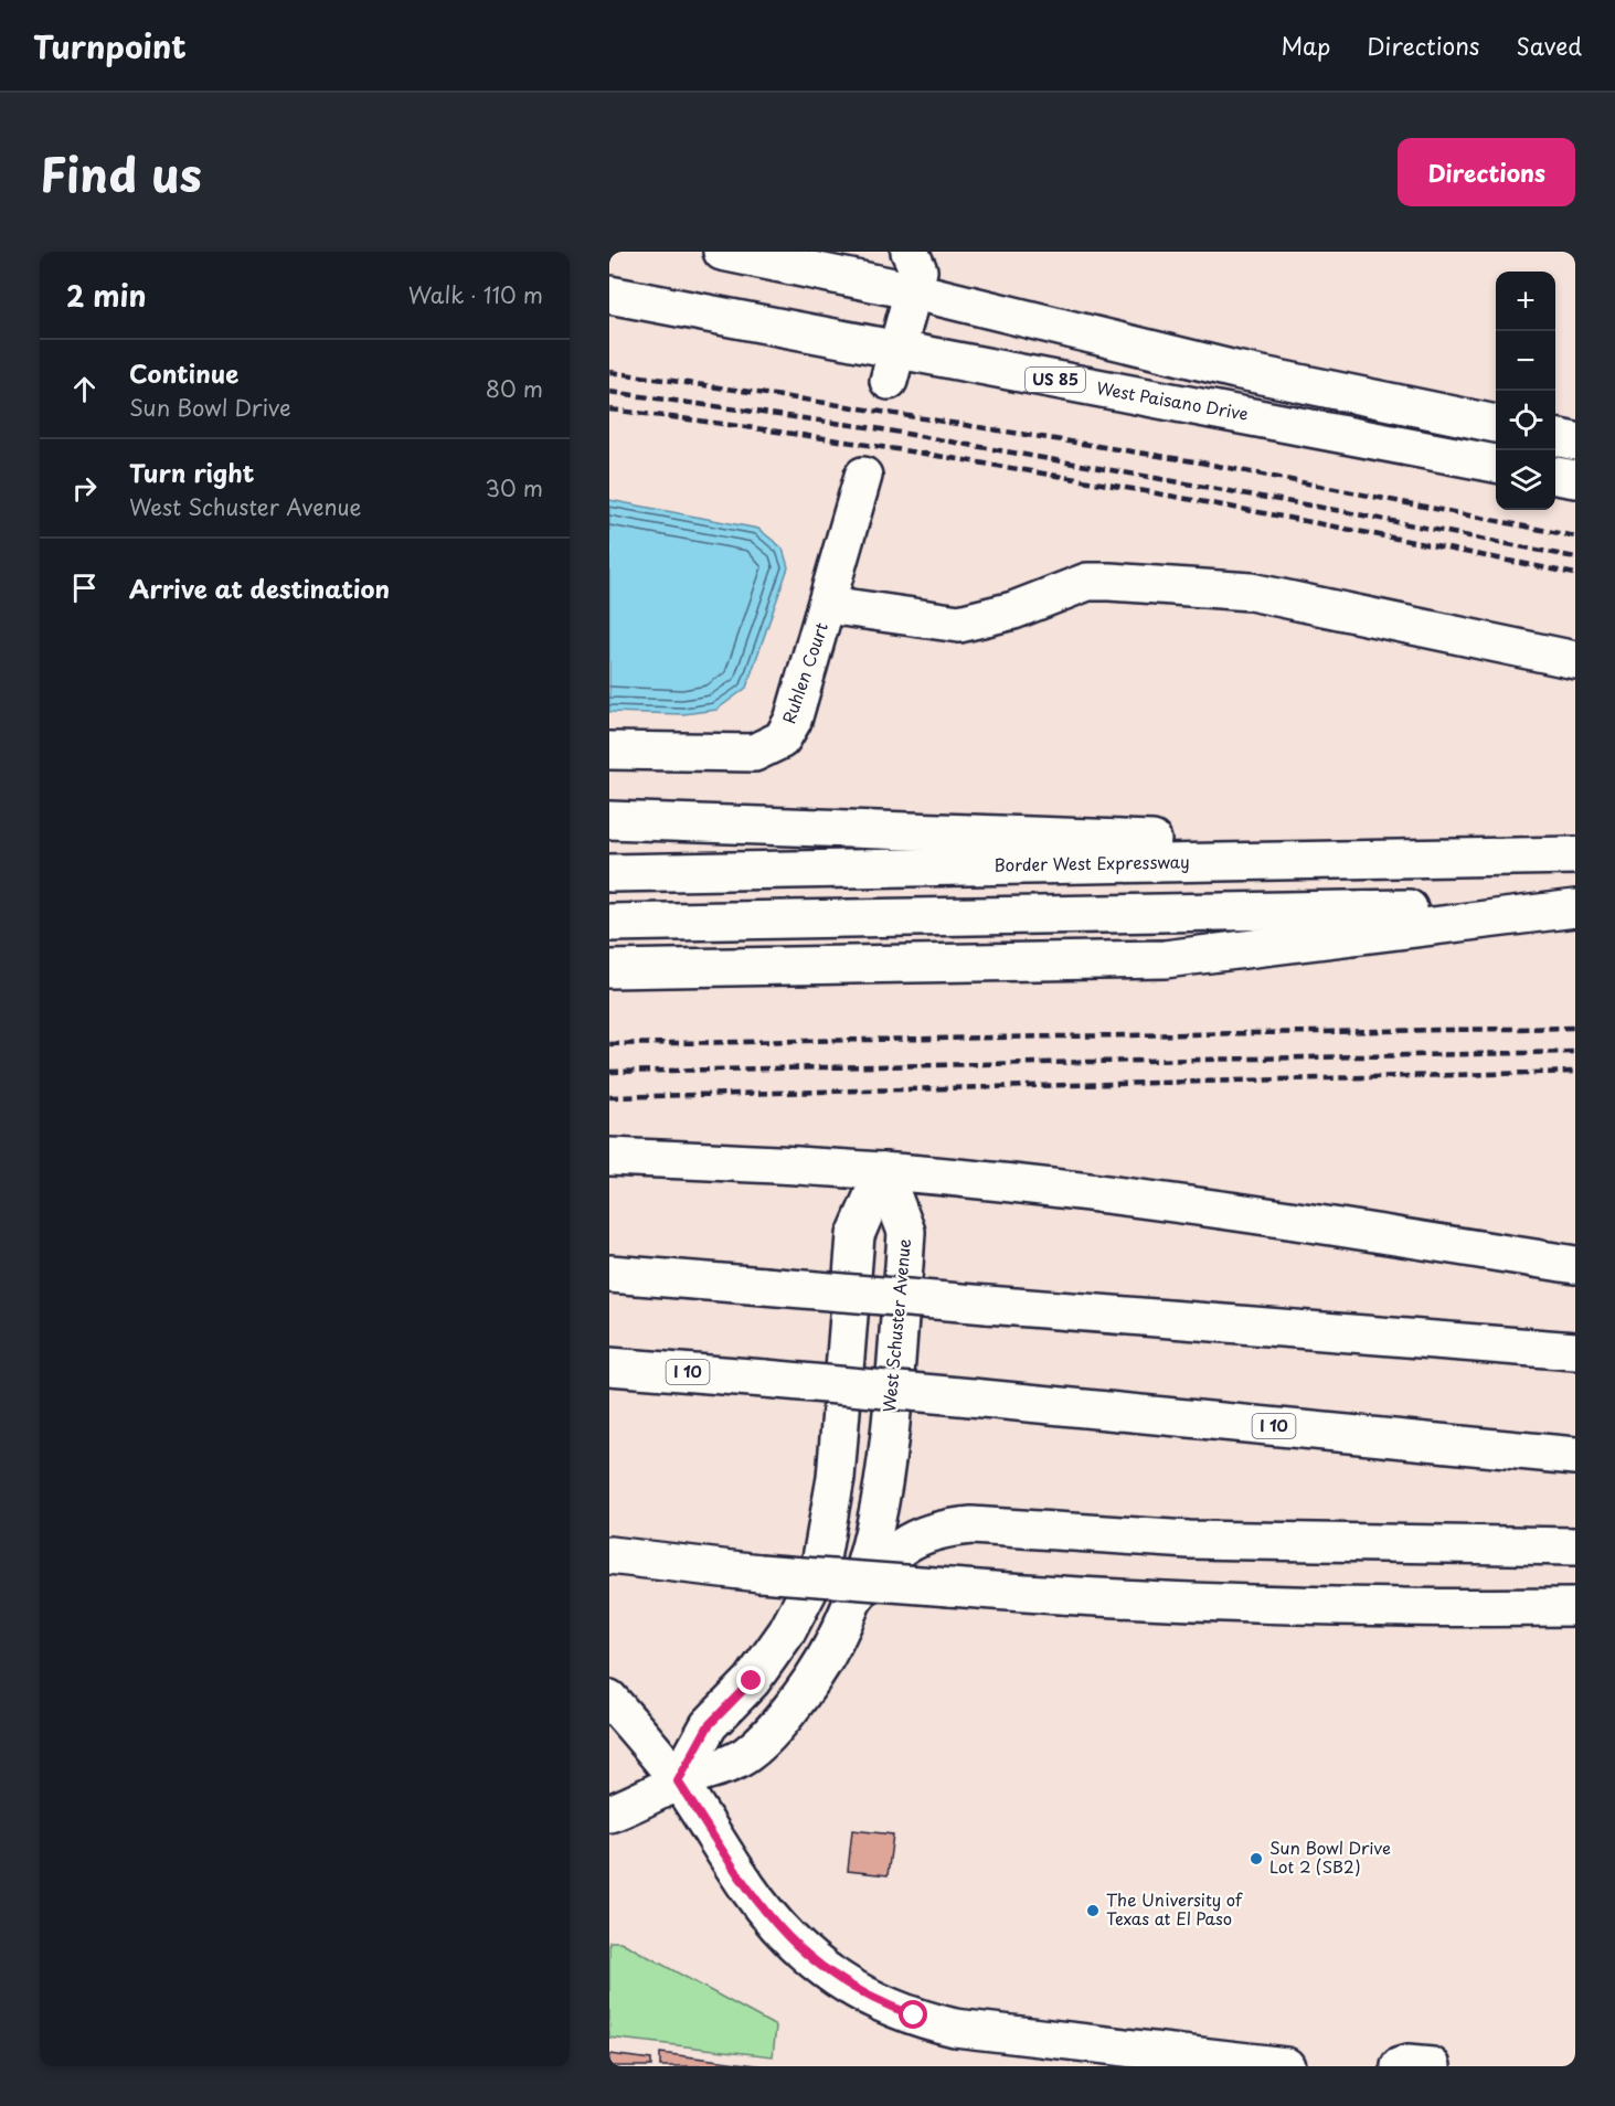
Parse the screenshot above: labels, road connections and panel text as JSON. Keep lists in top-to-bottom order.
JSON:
{
  "streets": {
    "main road": [
      "US 85",
      "West Paisano Drive",
      "Ruhlen Court",
      "Border West Expressway",
      "West Schuster Avenue",
      "I 10"
    ]
  },
  "places": ["Sun Bowl Drive Lot 2 (SB2)", "The University of Texas at El Paso"],
  "page": {
    "header": "Turnpoint",
    "nav": ["Map", "Directions", "Saved"],
    "title": "Find us",
    "buttons": "Directions",
    "heading": ["2 min", "Walk · 110 m"],
    "map_buttons": ["+", "−"],
    "list": [
      ["Continue", "Sun Bowl Drive", "80 m"],
      ["Turn right", "West Schuster Avenue", "30 m"],
      "Arrive at destination"
    ]
  }
}
